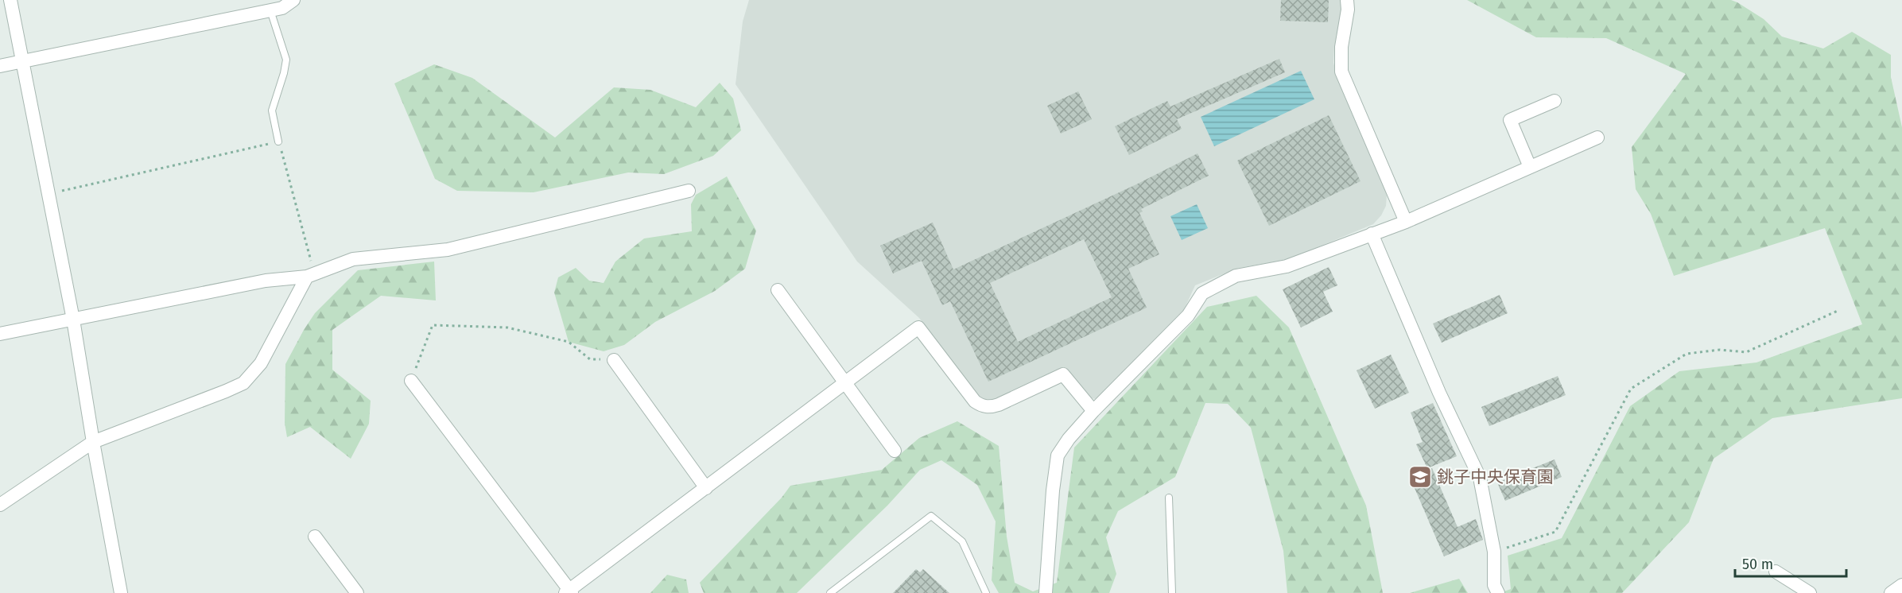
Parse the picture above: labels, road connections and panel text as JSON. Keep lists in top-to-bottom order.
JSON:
{
  "places": {
    "school or university": ["銚子中央保育園"]
  },
  "scale_bar": "50 m"
}
